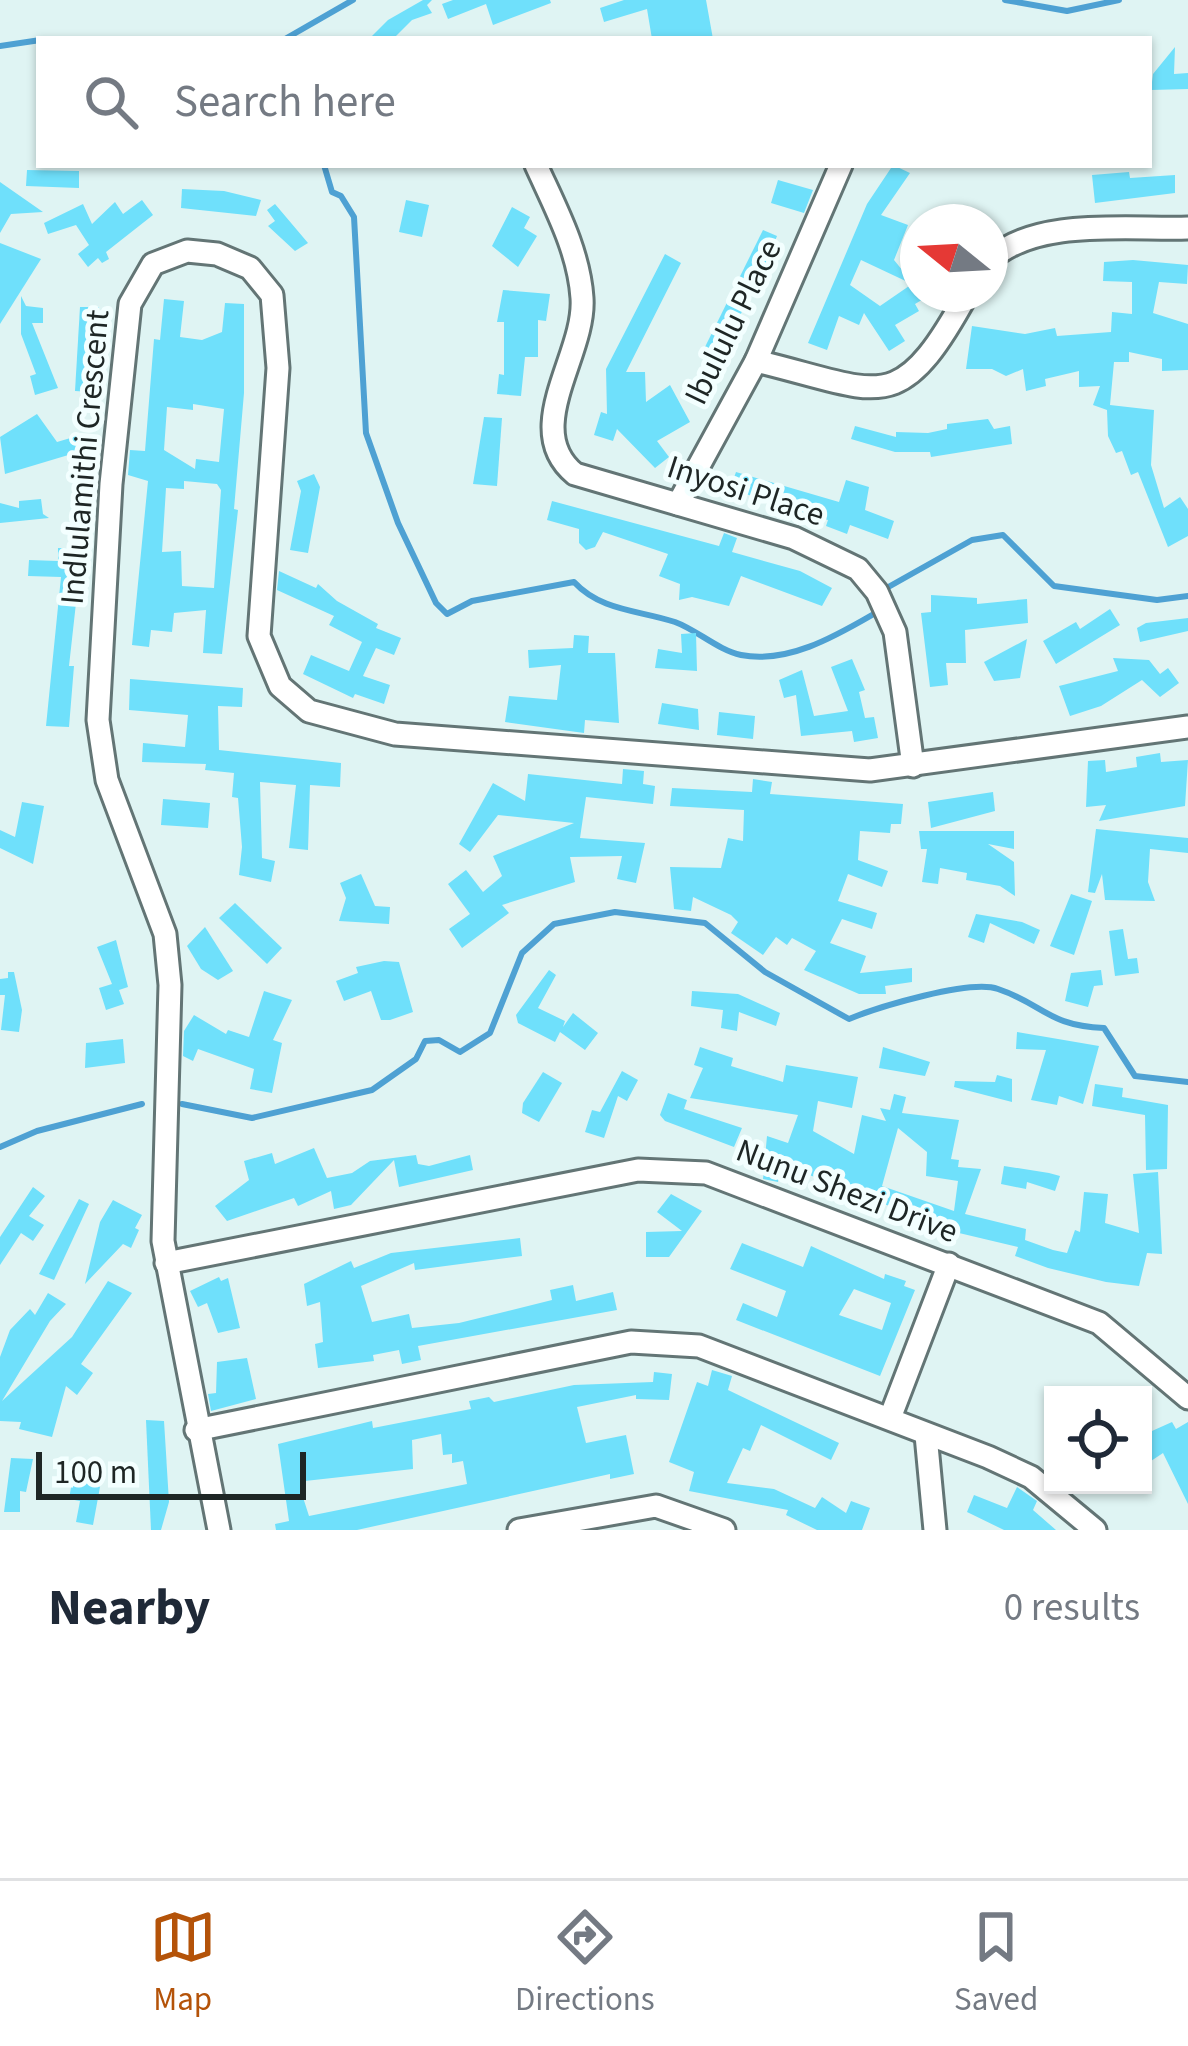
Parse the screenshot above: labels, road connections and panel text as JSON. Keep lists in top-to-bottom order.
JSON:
{
  "streets": {
    "street": [
      "Ibululu Place",
      "Indlulamithi Crescent",
      "Inyosi Place",
      "Nunu Shezi Drive"
    ]
  },
  "crossings": [
    ["Ibululu Place", "Inyosi Place"],
    ["Indlulamithi Crescent", "Inyosi Place"],
    ["Indlulamithi Crescent", "Nunu Shezi Drive"]
  ],
  "scale_bar": "100 m",
  "north": "left",
  "page": {
    "search": "Search here",
    "scale": "100 m",
    "heading": ["Nearby", "0 results"],
    "nav": ["Map", "Directions", "Saved"]
  }
}
